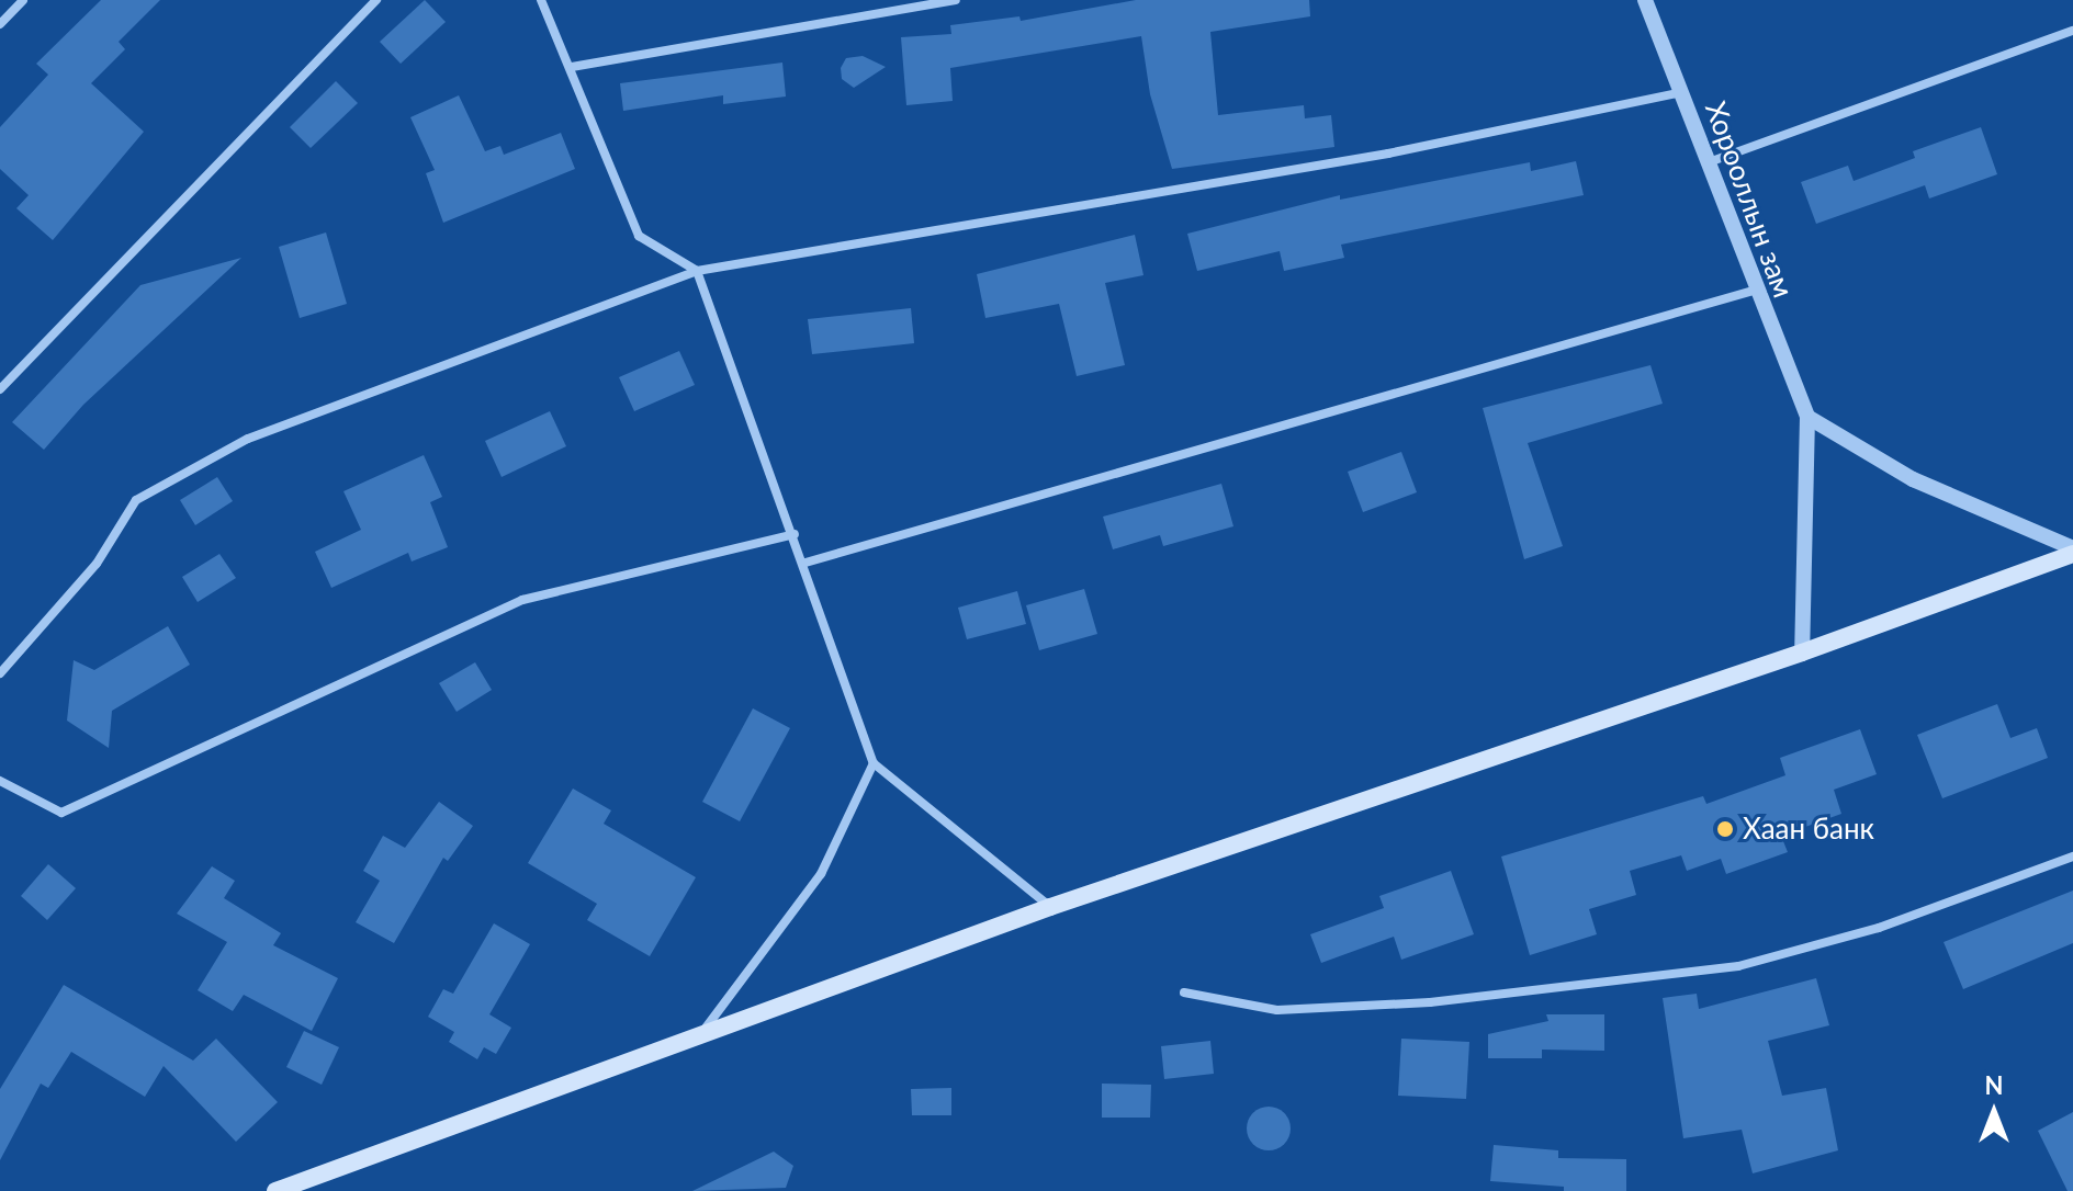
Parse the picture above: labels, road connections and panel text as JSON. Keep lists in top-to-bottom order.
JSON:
{
  "streets": {
    "street": ["Хорооллын зам"]
  },
  "places": ["Хаан банк"],
  "north": "top"
}
